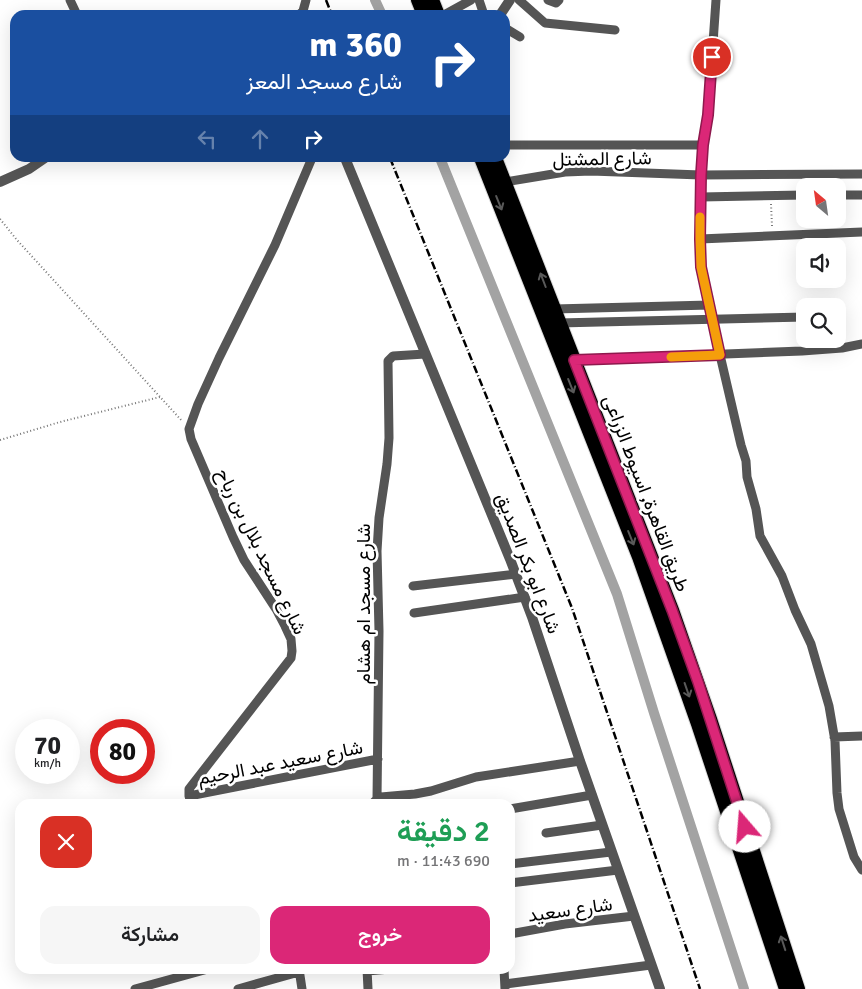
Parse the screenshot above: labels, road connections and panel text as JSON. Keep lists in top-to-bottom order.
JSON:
{
  "streets": {
    "highway": ["طريق القاهرة, اسيوط الزراعى"],
    "street": [
      "شارع المشتل",
      "شارع مسجد بلال بن رباح",
      "شارع ابو بكر الصديق",
      "شارع مسجد ام هشام",
      "شارع سعيد عبد الرحيم",
      "شارع سعيد"
    ]
  },
  "crossings": [
    ["شارع المشتل", "طريق القاهرة, اسيوط الزراعى"],
    ["شارع ابو بكر الصديق", "شارع مسجد ام هشام"],
    ["شارع ابو بكر الصديق", "شارع سعيد"],
    ["شارع مسجد ام هشام", "شارع سعيد عبد الرحيم"]
  ],
  "north": "top left",
  "page": {
    "turn": ["360 m", "شارع مسجد المعز"],
    "speed": "70 km/h",
    "limit": "80",
    "heading": ["2 دقيقة", "690 m · 11:43"],
    "buttons": ["خروج", "مشاركة"]
  }
}
